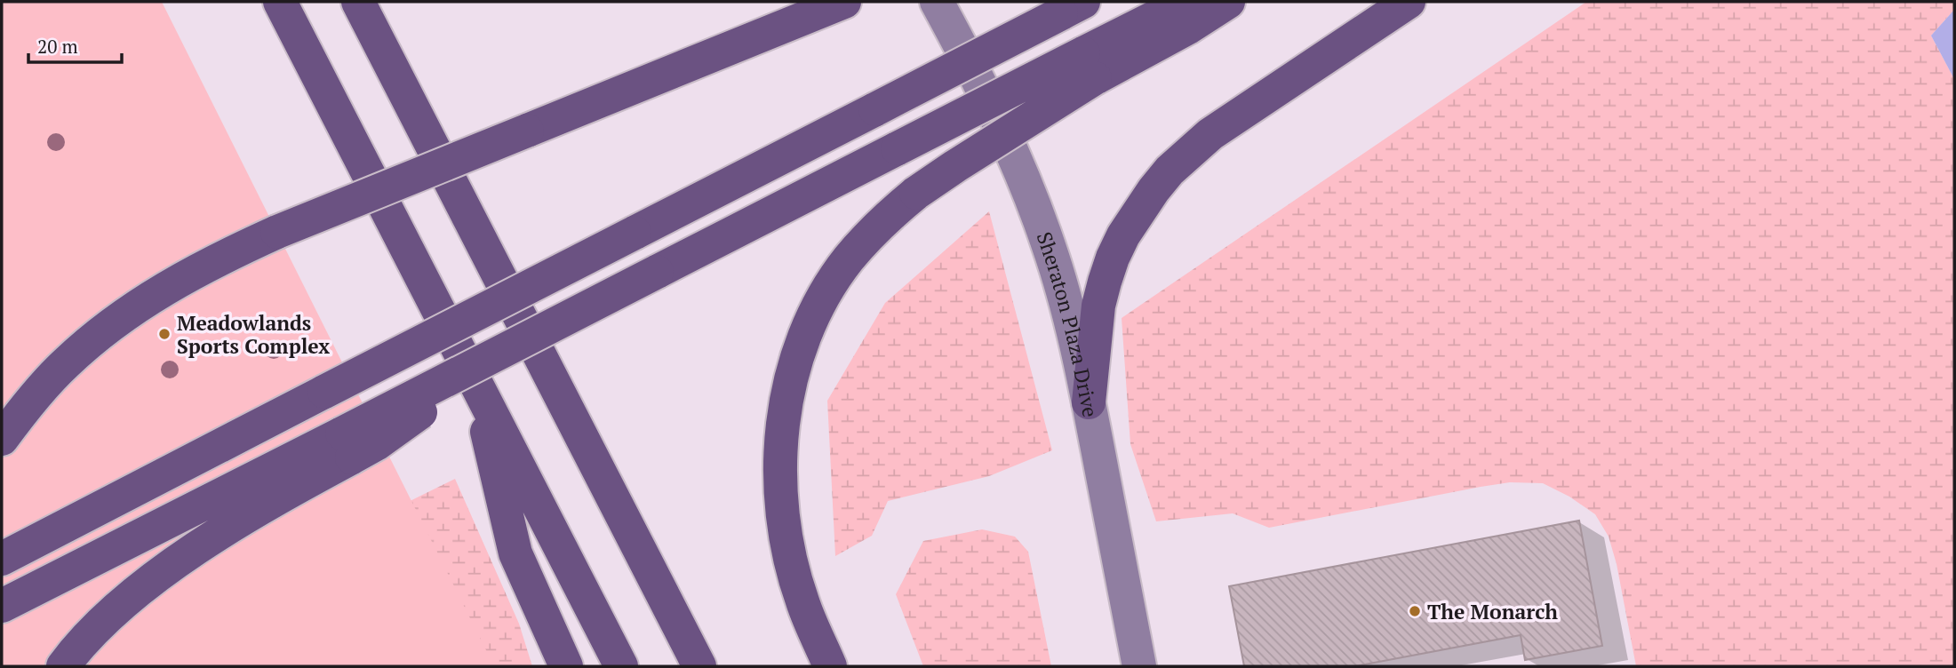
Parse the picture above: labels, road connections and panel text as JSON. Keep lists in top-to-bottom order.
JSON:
{
  "streets": {
    "street": ["Sheraton Plaza Drive"]
  },
  "places": ["Meadowlands Sports Complex", "The Monarch"],
  "scale_bar": "20 m"
}
